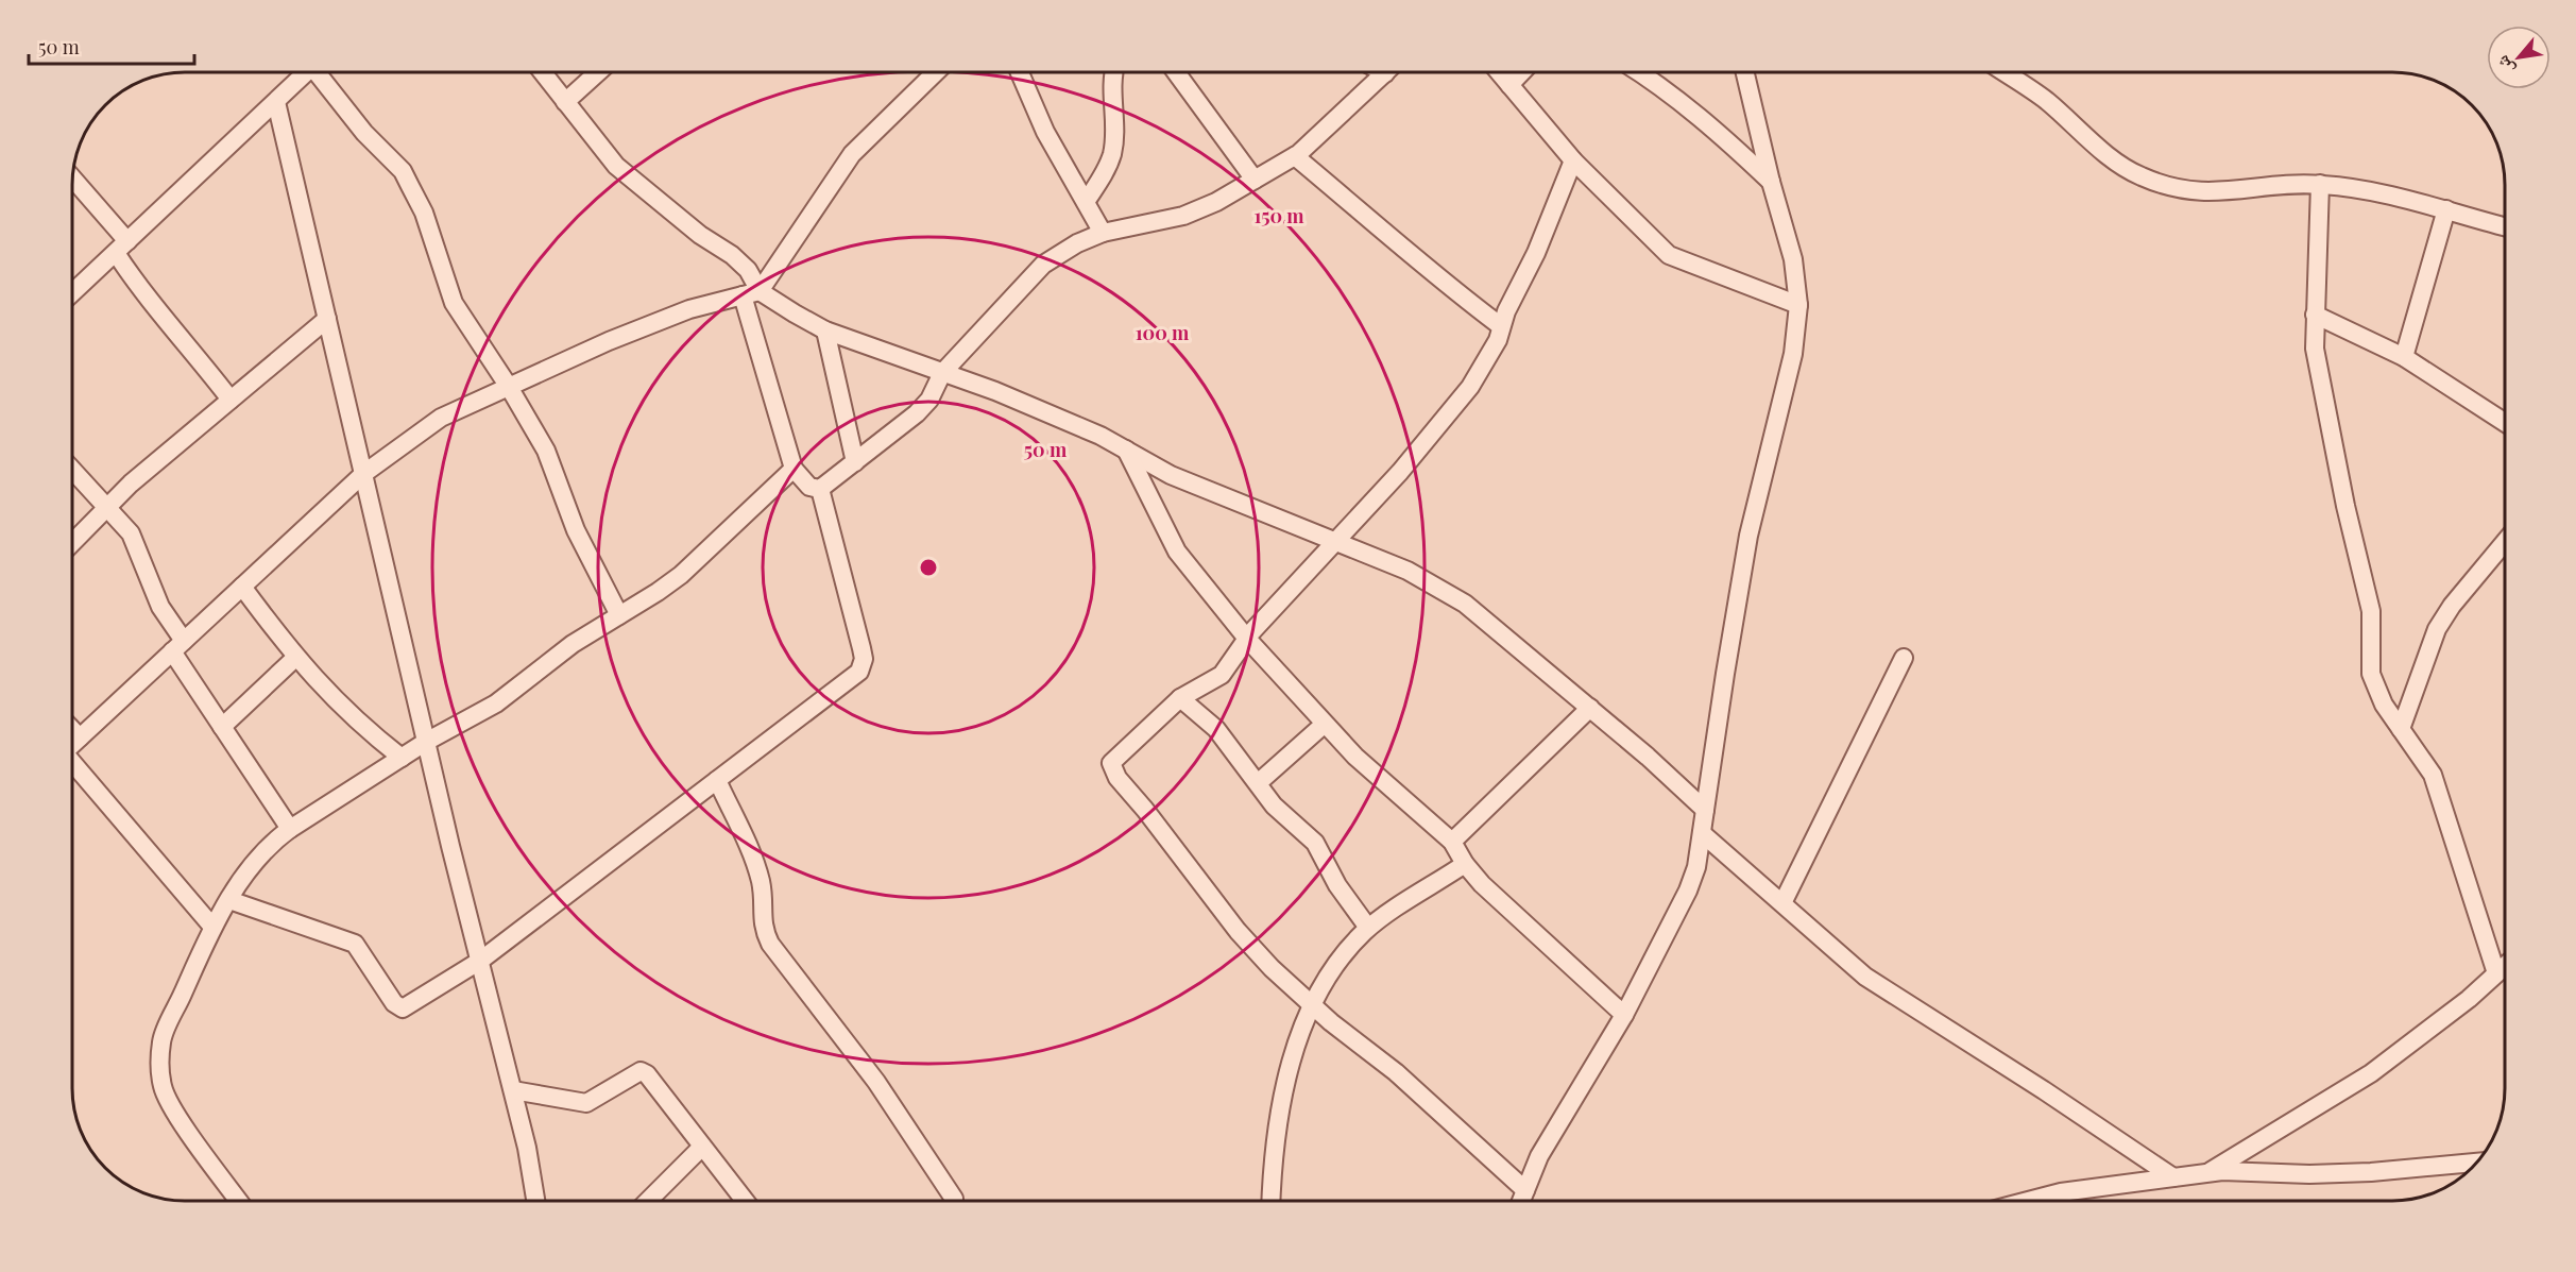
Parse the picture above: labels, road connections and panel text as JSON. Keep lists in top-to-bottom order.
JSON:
{
  "scale_bar": "50 m",
  "north": "bottom left",
  "rings": ["150 m", "100 m", "50 m"]
}
